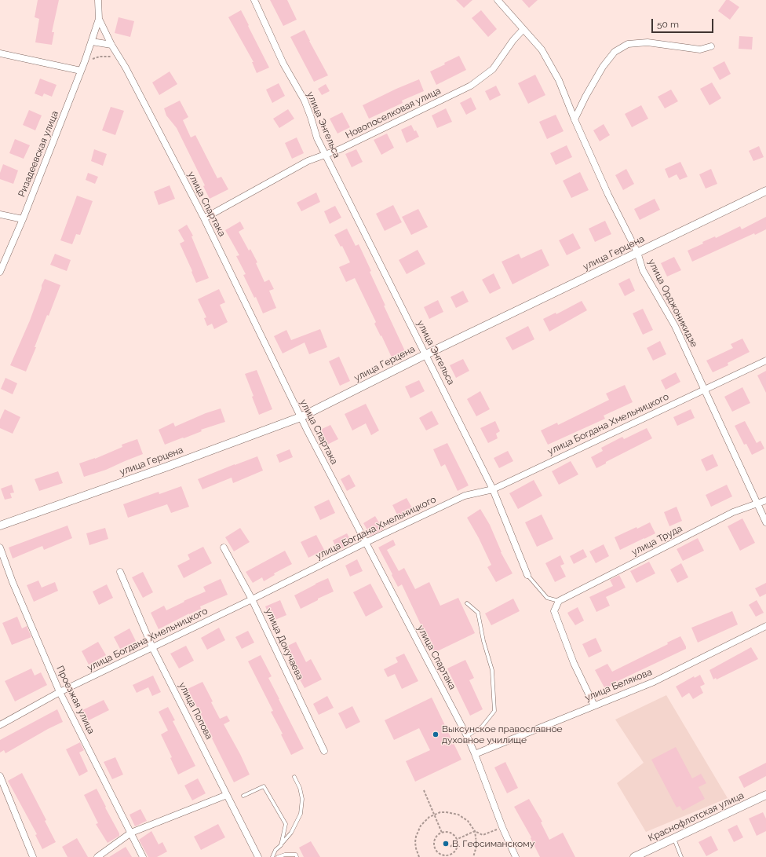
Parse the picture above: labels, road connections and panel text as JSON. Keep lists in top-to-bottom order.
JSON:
{
  "streets": {
    "street": [
      "Новопоселковая улица",
      "улица Энгельса",
      "Ризадеевская улица",
      "улица Спартака",
      "улица Герцена",
      "улица Орджоникидзе",
      "улица Богдана Хмельницкого",
      "улица Труда",
      "улица Докучаева",
      "улица Белякова",
      "Проезжая улица",
      "улица Попова",
      "Краснофлотская улица"
    ]
  },
  "crossings": [
    ["Новопоселковая улица", "улица Энгельса"],
    ["Новопоселковая улица", "улица Спартака"],
    ["Новопоселковая улица", "улица Орджоникидзе"],
    ["улица Энгельса", "улица Герцена"],
    ["улица Энгельса", "улица Богдана Хмельницкого"],
    ["улица Энгельса", "улица Труда"],
    ["Ризадеевская улица", "улица Спартака"],
    ["улица Спартака", "улица Герцена"],
    ["улица Спартака", "улица Богдана Хмельницкого"],
    ["улица Спартака", "улица Белякова"],
    ["улица Герцена", "улица Орджоникидзе"],
    ["улица Орджоникидзе", "улица Богдана Хмельницкого"],
    ["улица Орджоникидзе", "улица Труда"],
    ["улица Богдана Хмельницкого", "улица Докучаева"],
    ["улица Богдана Хмельницкого", "Проезжая улица"],
    ["улица Богдана Хмельницкого", "улица Попова"]
  ],
  "places": ["Выксунское православное духовное училище", "В. Гефсиманскому"],
  "scale_bar": "50 m"
}
